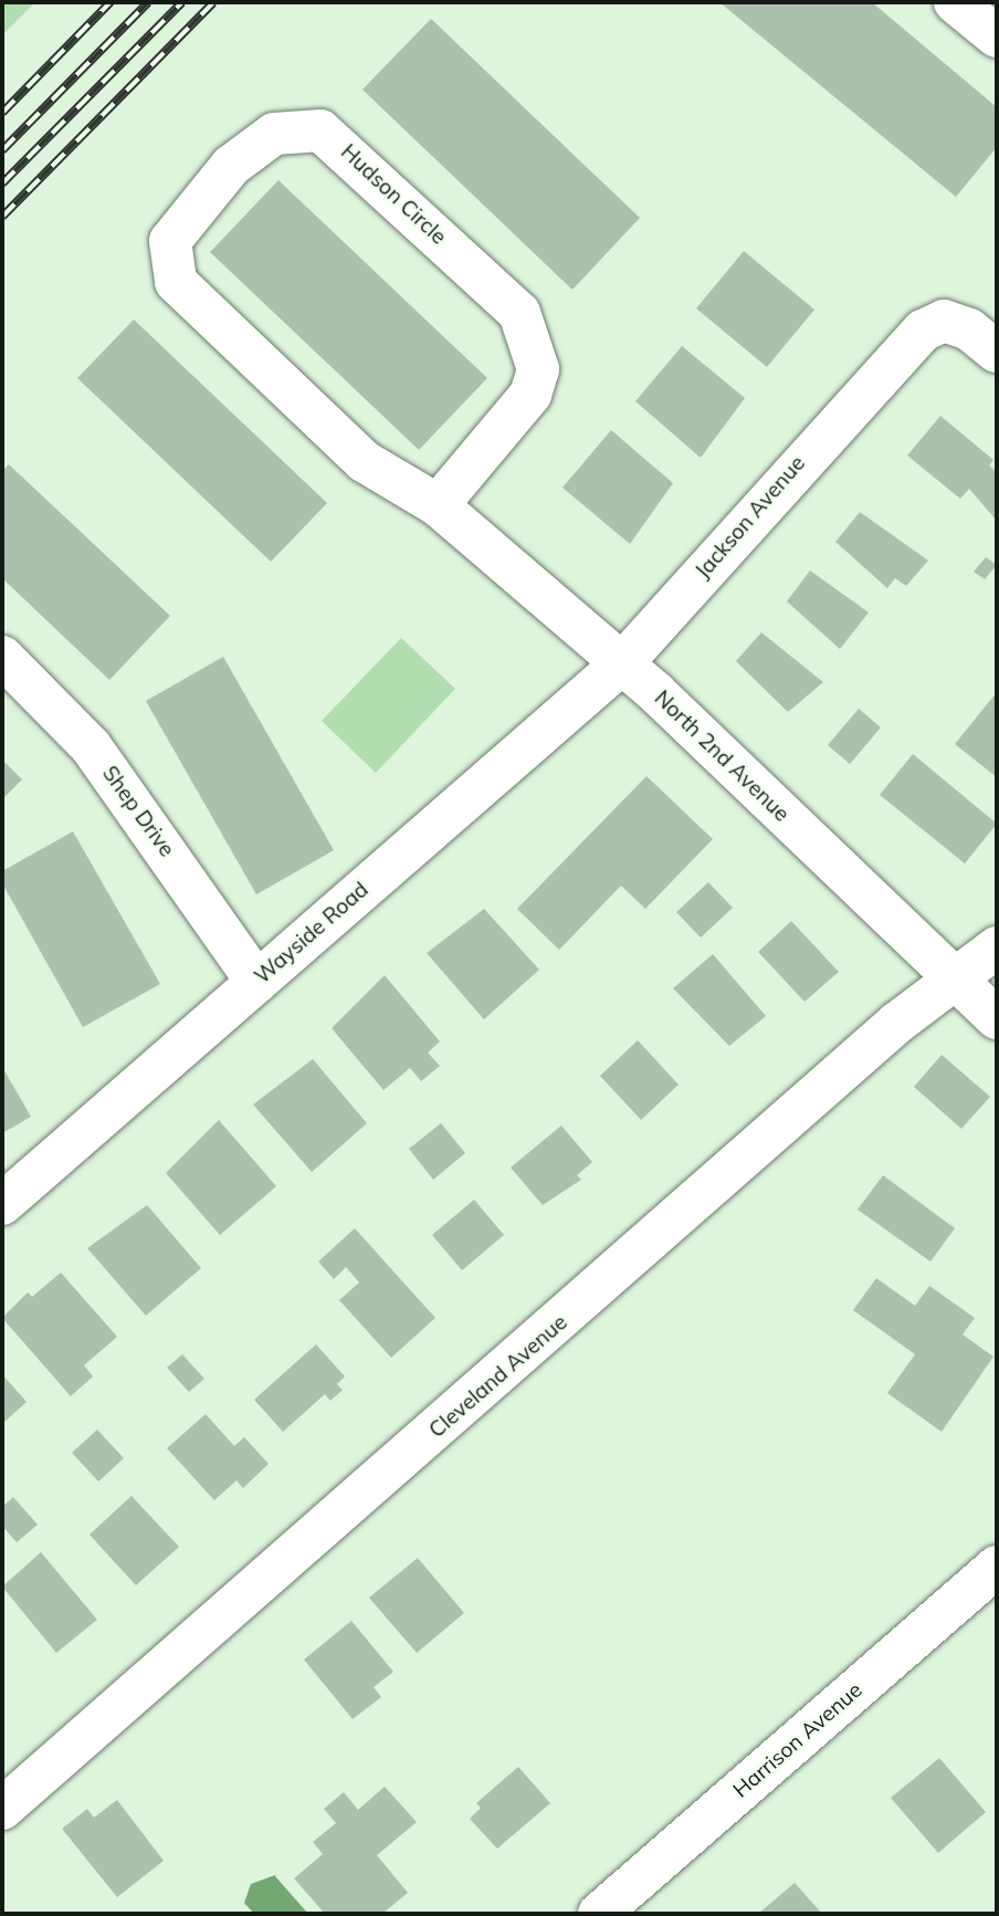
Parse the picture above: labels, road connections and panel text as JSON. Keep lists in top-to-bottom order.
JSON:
{
  "streets": {
    "street": [
      "Hudson Circle",
      "Jackson Avenue",
      "North 2nd Avenue",
      "Shep Drive",
      "Wayside Road",
      "Cleveland Avenue",
      "Harrison Avenue"
    ]
  },
  "crossings": [
    ["Hudson Circle", "North 2nd Avenue"],
    ["Jackson Avenue", "North 2nd Avenue"],
    ["Jackson Avenue", "Wayside Road"],
    ["North 2nd Avenue", "Wayside Road"],
    ["North 2nd Avenue", "Cleveland Avenue"],
    ["Shep Drive", "Wayside Road"]
  ]
}
